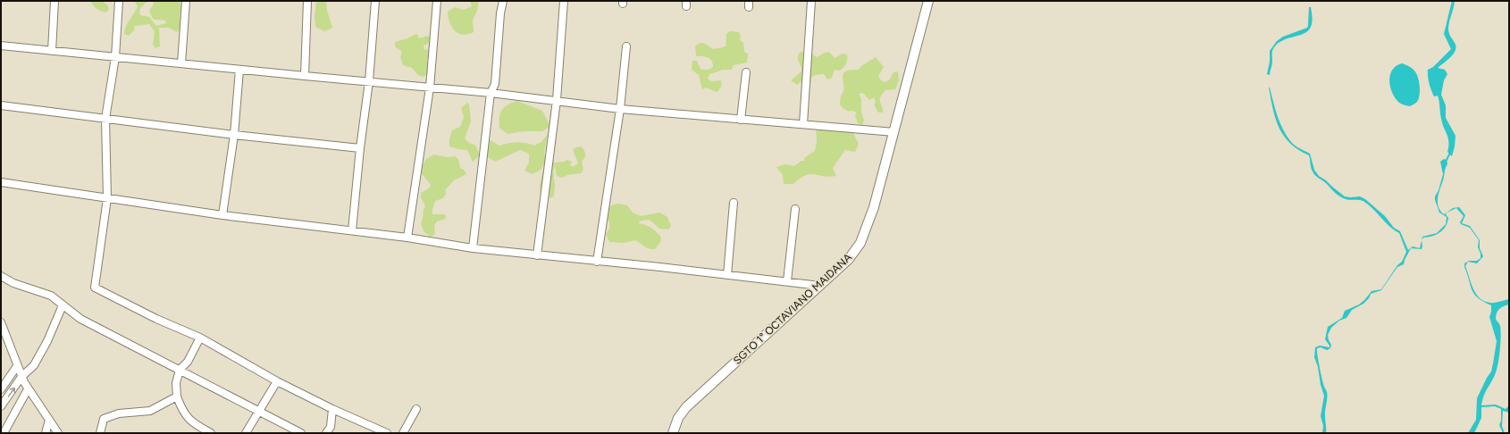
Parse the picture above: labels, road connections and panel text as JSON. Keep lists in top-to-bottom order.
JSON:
{
  "streets": {
    "main road": ["SGTO 1° OCTAVIANO MAIDANA"]
  }
}
